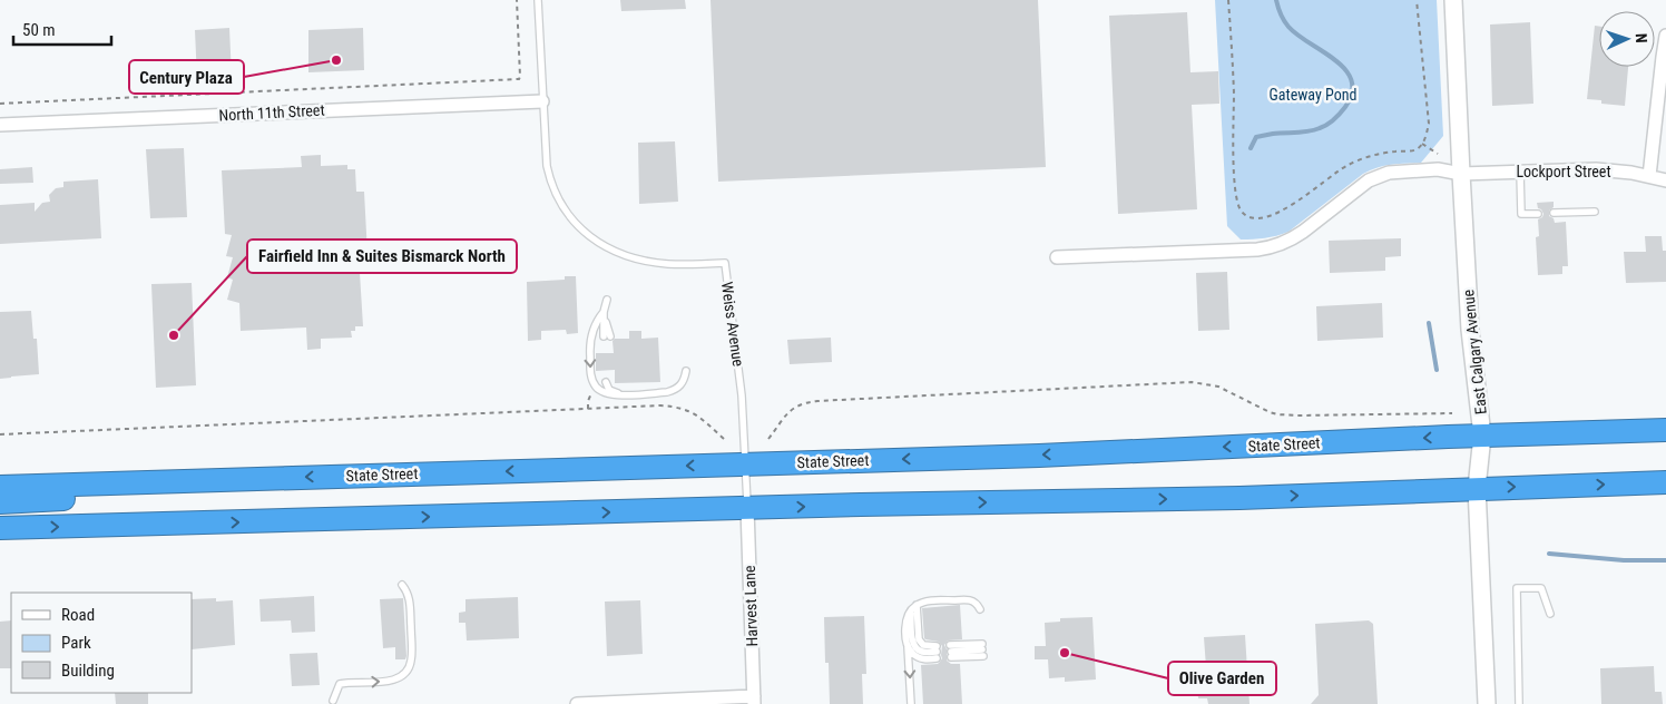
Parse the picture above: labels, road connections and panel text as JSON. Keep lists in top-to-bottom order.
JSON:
{
  "streets": {
    "highway": ["State Street"],
    "street": [
      "North 11th Street",
      "Lockport Street",
      "East Calgary Avenue",
      "Harvest Lane"
    ],
    "lane": ["Weiss Avenue"]
  },
  "crossings": [
    ["North 11th Street", "Weiss Avenue"],
    ["Lockport Street", "East Calgary Avenue"],
    ["Weiss Avenue", "State Street"],
    ["Weiss Avenue", "Harvest Lane"],
    ["East Calgary Avenue", "State Street"]
  ],
  "parks": ["Gateway Pond"],
  "places": ["Century Plaza", "Fairfield Inn & Suites Bismarck North", "Olive Garden"],
  "legend": ["Road", "Park", "Building"],
  "scale_bar": "50 m",
  "north": "right"
}
